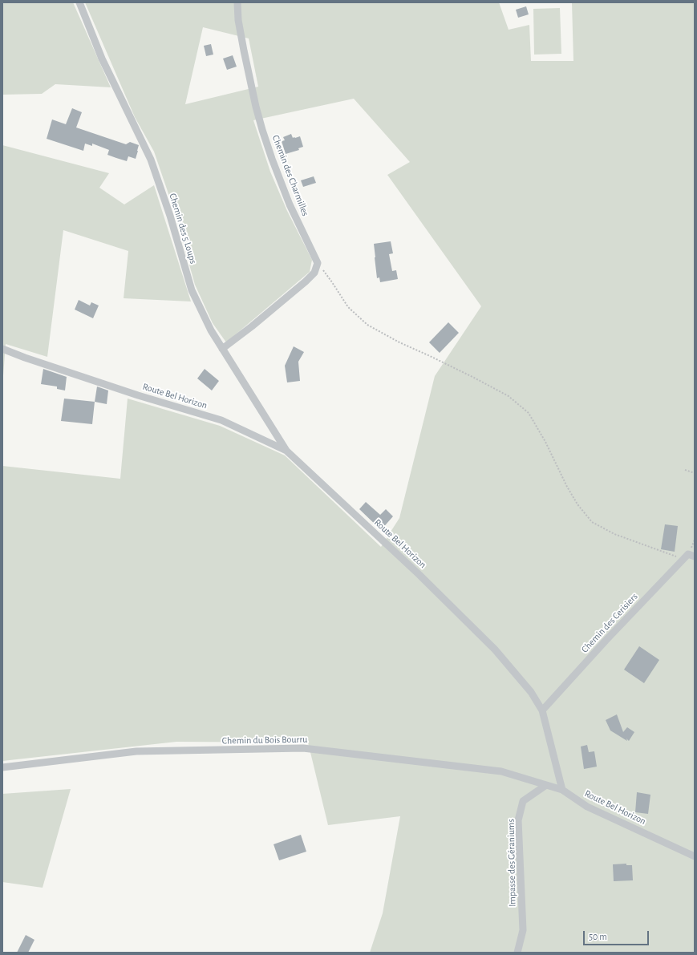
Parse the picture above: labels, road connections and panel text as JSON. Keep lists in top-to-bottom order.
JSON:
{
  "streets": {
    "street": [
      "Chemin des Charmilles",
      "Chemin des 5 Loups",
      "Route Bel Horizon",
      "Chemin des Cerisiers",
      "Chemin du Bois Bourru",
      "Impasse des Géraniums"
    ]
  },
  "crossings": [
    ["Chemin des 5 Loups", "Route Bel Horizon"],
    ["Route Bel Horizon", "Chemin des Cerisiers"],
    ["Route Bel Horizon", "Chemin du Bois Bourru"],
    ["Chemin du Bois Bourru", "Impasse des Géraniums"]
  ],
  "scale_bar": "50 m"
}
